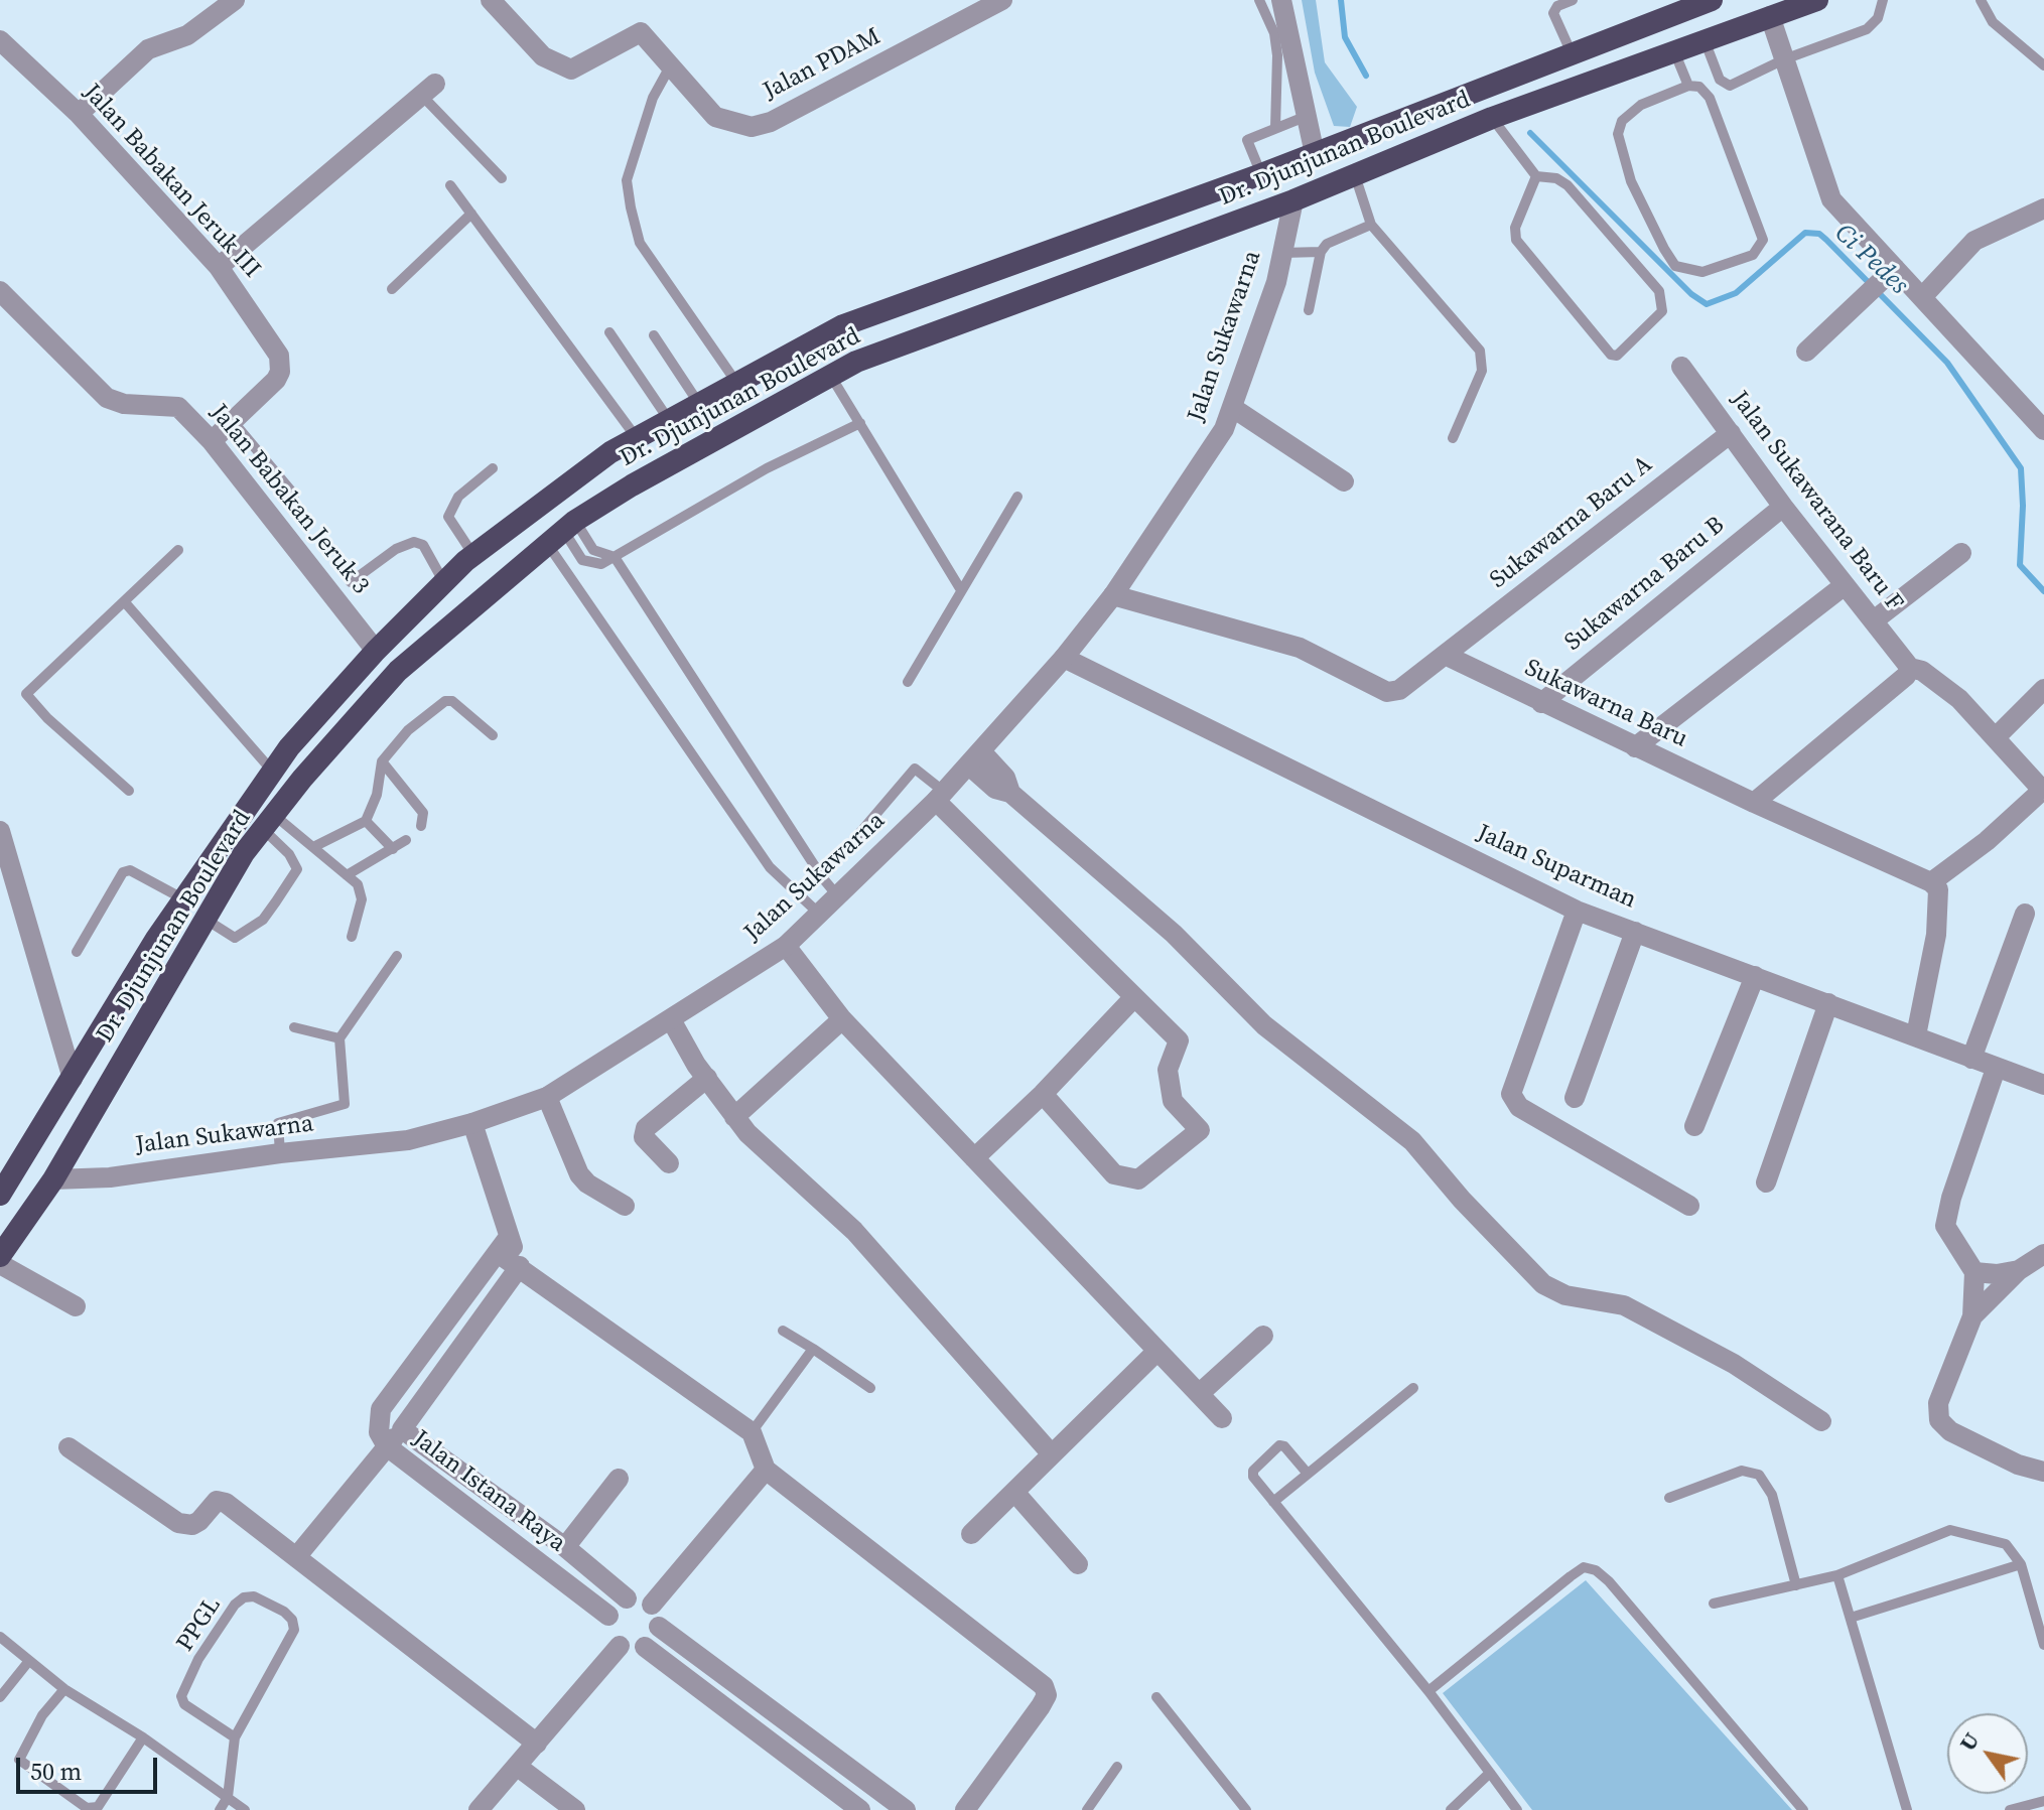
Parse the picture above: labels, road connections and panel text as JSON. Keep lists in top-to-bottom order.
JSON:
{
  "streets": {
    "highway": ["Dr. Djunjunan Boulevard"],
    "street": [
      "Jalan PDAM",
      "Jalan Babakan Jeruk III",
      "Jalan Sukawarna",
      "Jalan Babakan Jeruk 3",
      "Jalan Sukawarana Baru F",
      "Sukawarna Baru A",
      "Sukawarna Baru B",
      "Sukawarna Baru",
      "Jalan Suparman",
      "Jalan Istana Raya"
    ],
    "lane": ["PPGL"]
  },
  "crossings": [
    ["Dr. Djunjunan Boulevard", "Jalan Sukawarna"],
    ["Dr. Djunjunan Boulevard", "Jalan Babakan Jeruk 3"],
    ["Jalan Babakan Jeruk III", "Jalan Babakan Jeruk 3"],
    ["Jalan Sukawarna", "Jalan Suparman"],
    ["Jalan Sukawarana Baru F", "Sukawarna Baru A"],
    ["Jalan Sukawarana Baru F", "Sukawarna Baru B"],
    ["Sukawarna Baru A", "Sukawarna Baru"],
    ["Sukawarna Baru B", "Sukawarna Baru"]
  ],
  "water": ["Ci Pedes"],
  "scale_bar": "50 m",
  "north": "top left"
}
